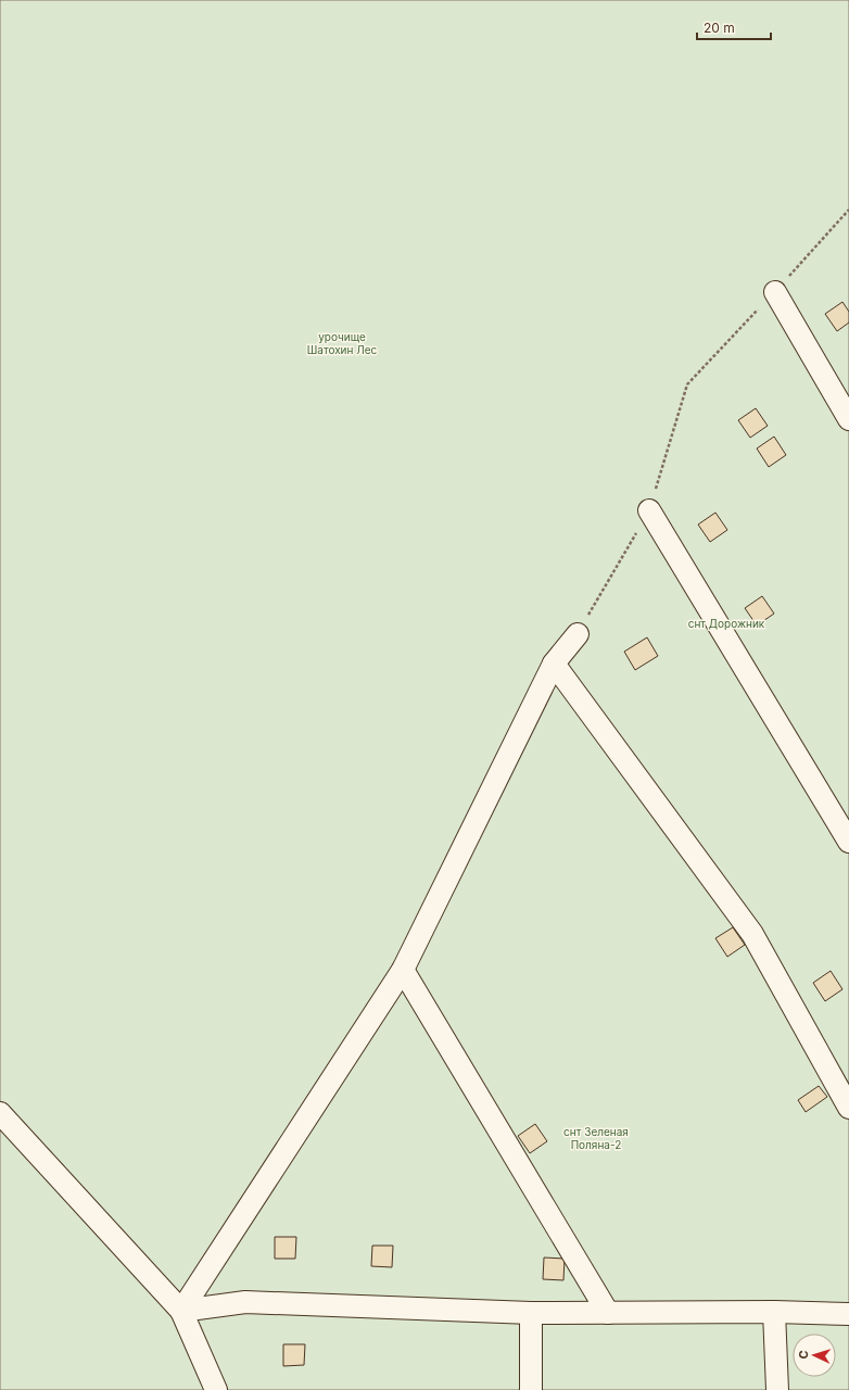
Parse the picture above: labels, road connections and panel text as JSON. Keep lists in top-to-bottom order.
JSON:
{
  "parks": ["урочище Шатохин Лес", "снт Дорожник", "снт Зеленая Поляна-2"],
  "scale_bar": "20 m",
  "north": "left"
}
